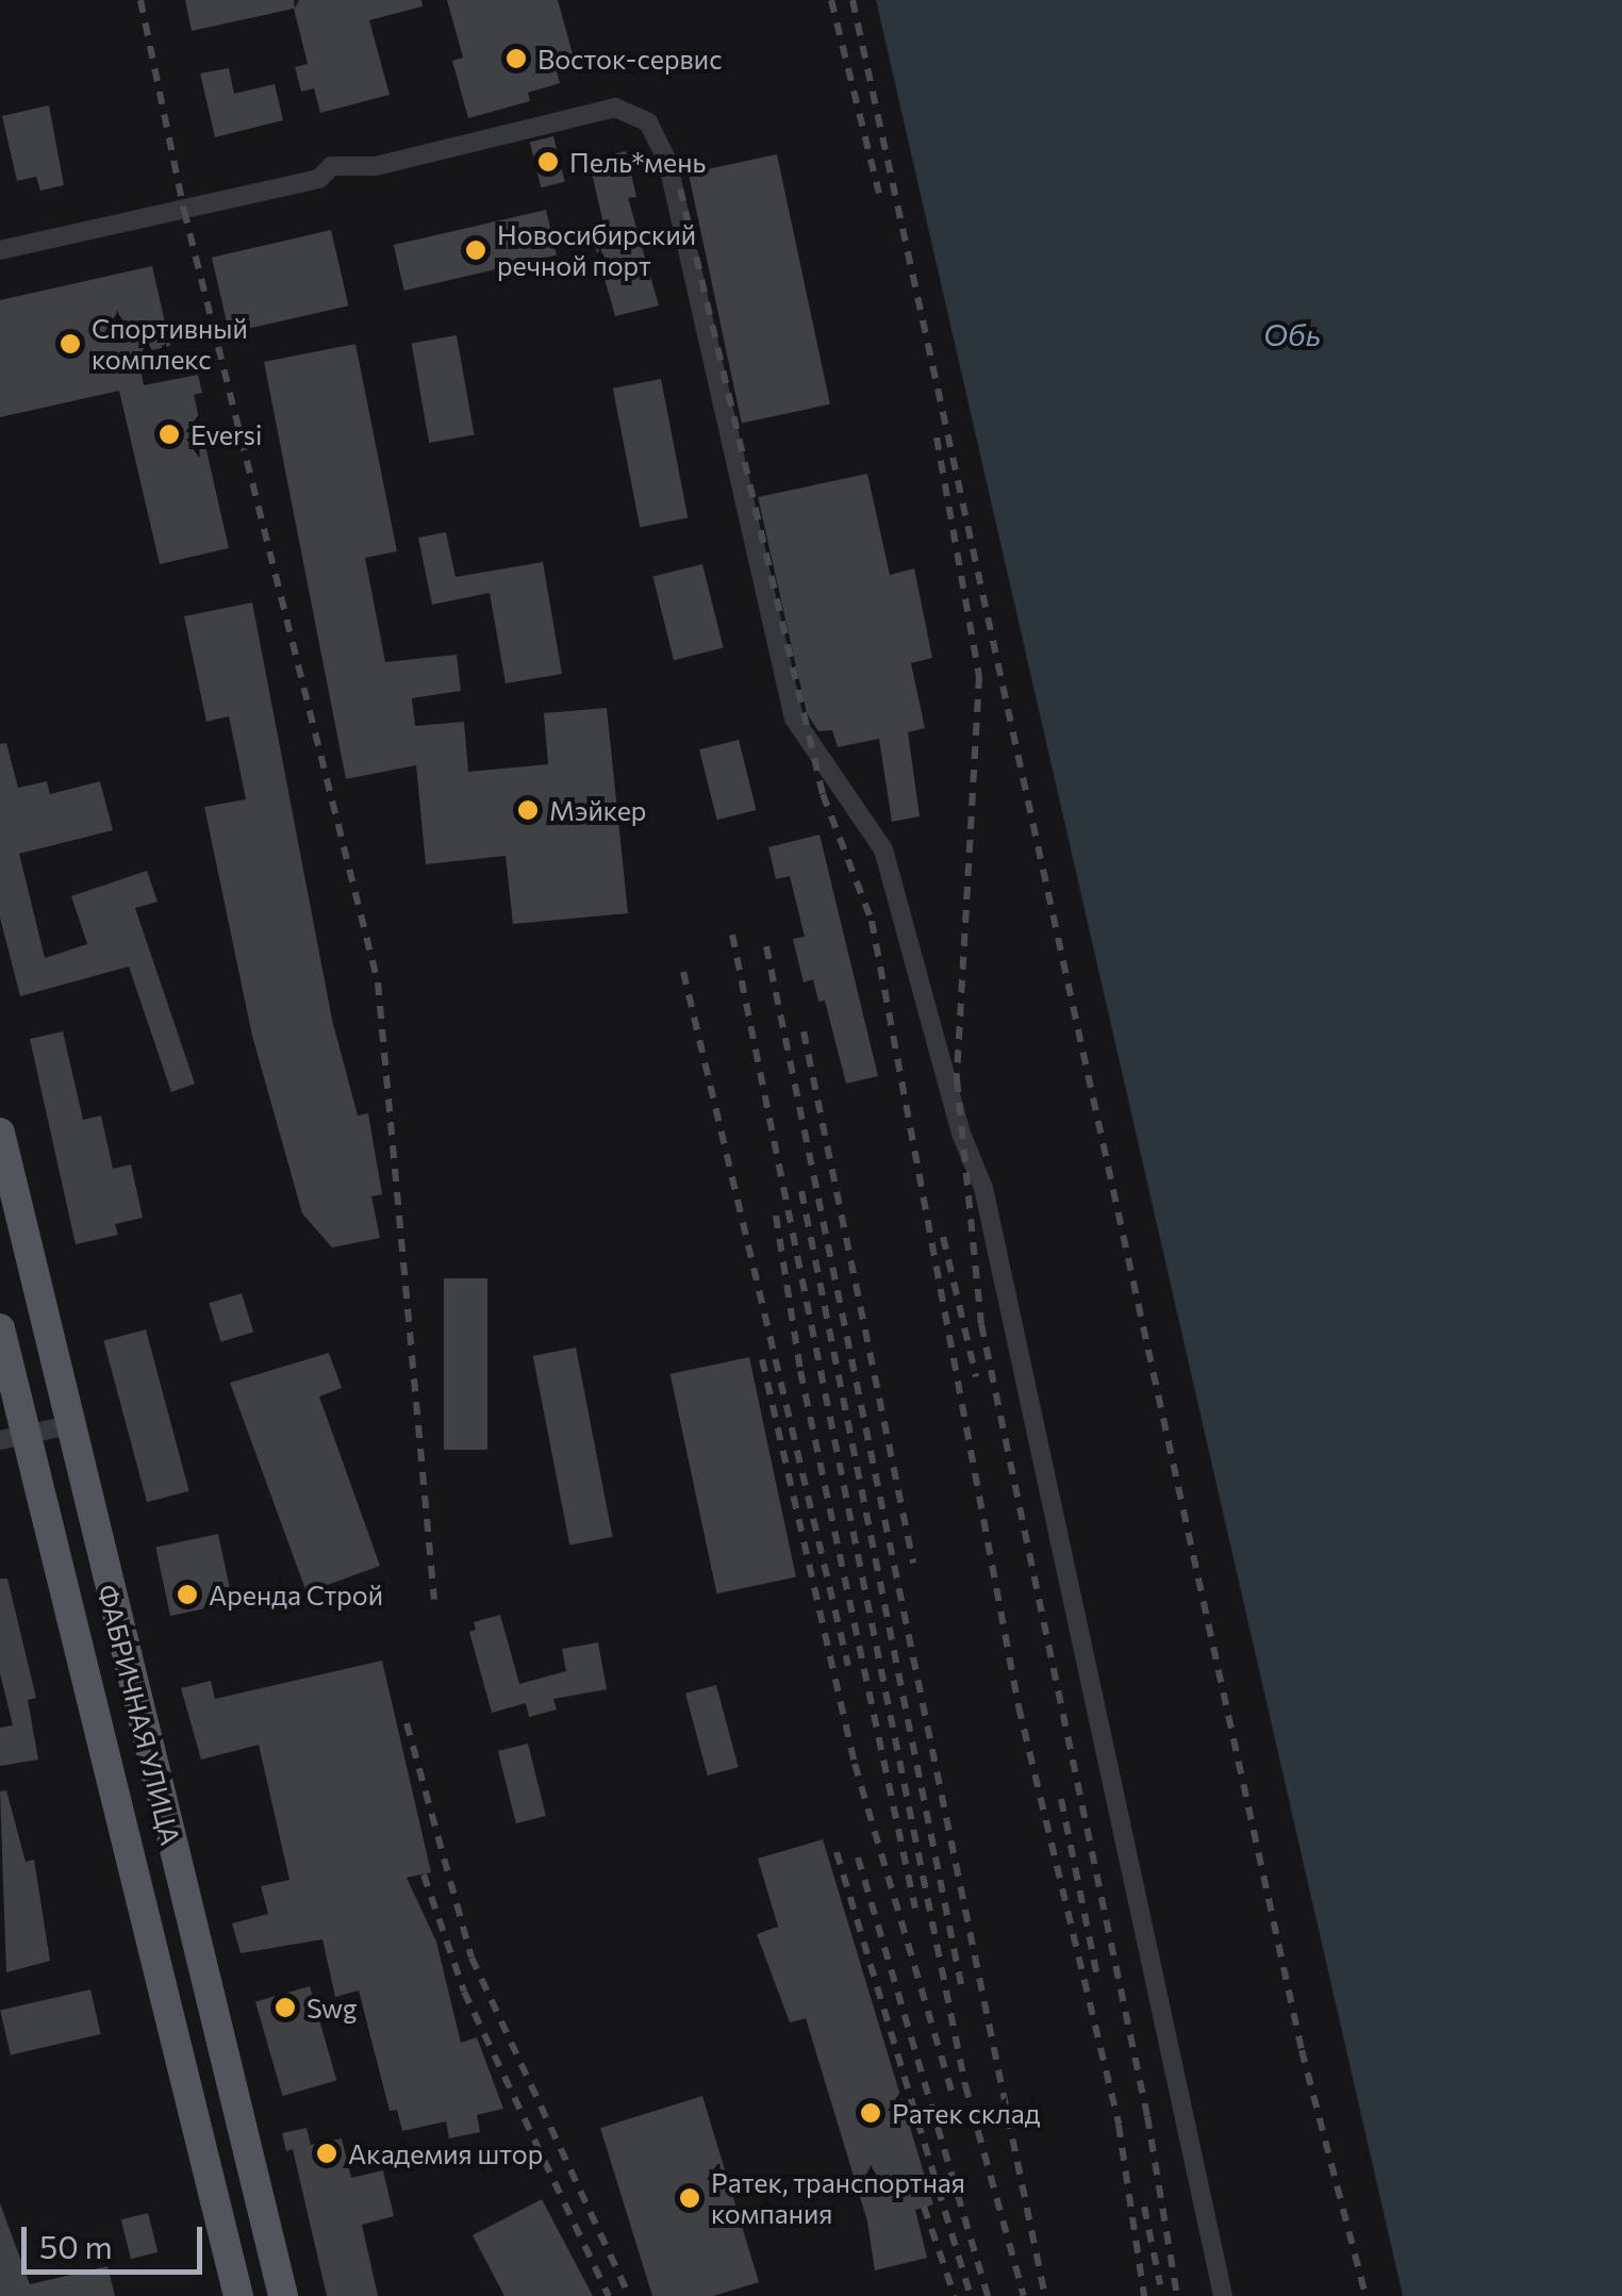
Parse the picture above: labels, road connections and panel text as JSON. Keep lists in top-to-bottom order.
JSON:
{
  "streets": {
    "main road": ["ФАБРИЧНАЯ УЛИЦА"]
  },
  "water": ["Обь"],
  "places": [
    "Восток-сервис",
    "Пель*мень",
    "Новосибирский речной порт",
    "Спортивный комплекс",
    "Eversi",
    "Мэйкер",
    "Аренда Строй",
    "Swg",
    "Ратек склад",
    "Академия штор",
    "Ратек, транспортная компания"
  ],
  "scale_bar": "50 m"
}
